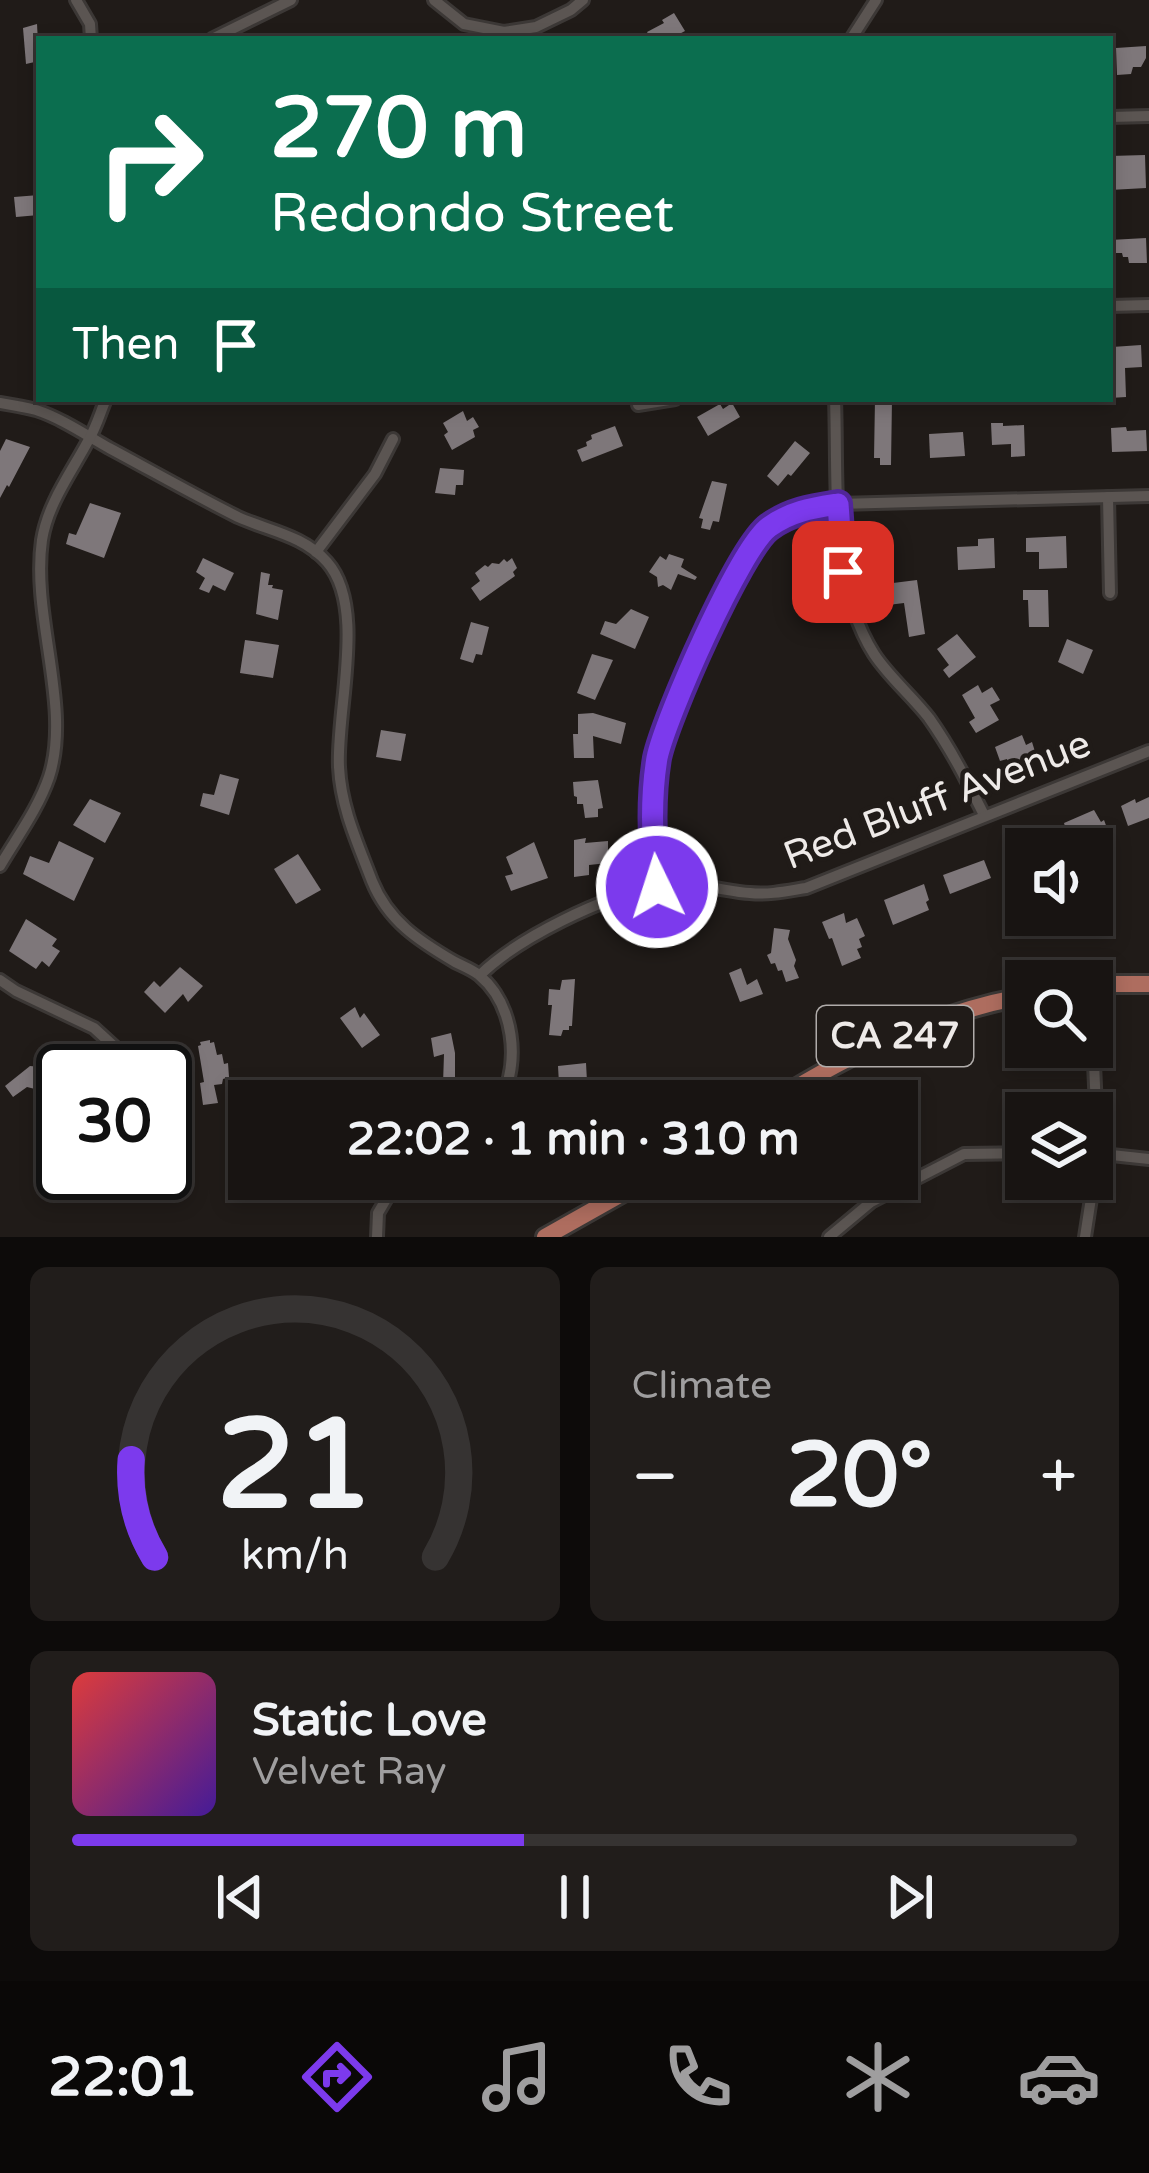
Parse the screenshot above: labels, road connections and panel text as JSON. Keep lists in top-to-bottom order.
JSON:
{
  "streets": {
    "main road": ["CA 247"],
    "street": ["Red Bluff Avenue"]
  },
  "page": {
    "turn": ["270 m", "Redondo Street"],
    "then": "Then",
    "limit": "30",
    "trip": "22:02 · 1 min · 310 m",
    "tile": "Climate",
    "heat": ["−", "20°", "+"],
    "song": ["Static Love", "Velvet Ray"],
    "tabs": "22:01",
    "gauge": ["21", "km/h"]
  }
}
